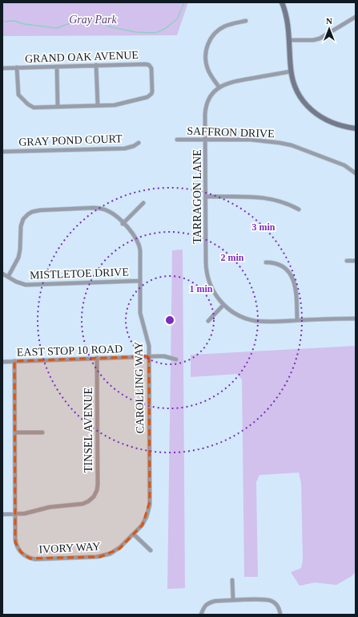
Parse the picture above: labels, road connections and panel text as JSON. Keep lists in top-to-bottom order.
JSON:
{
  "streets": {
    "street": [
      "GRAND OAK AVENUE",
      "SAFFRON DRIVE",
      "GRAY POND COURT",
      "TARRAGON LANE",
      "MISTLETOE DRIVE",
      "EAST STOP 10 ROAD",
      "CAROLLING WAY",
      "TINSEL AVENUE",
      "IVORY WAY"
    ]
  },
  "crossings": [
    ["SAFFRON DRIVE", "TARRAGON LANE"],
    ["MISTLETOE DRIVE", "CAROLLING WAY"],
    ["EAST STOP 10 ROAD", "CAROLLING WAY"],
    ["EAST STOP 10 ROAD", "TINSEL AVENUE"],
    ["CAROLLING WAY", "IVORY WAY"],
    ["TINSEL AVENUE", "IVORY WAY"]
  ],
  "parks": ["Gray Park"],
  "north": "top",
  "rings": ["3 min", "2 min", "1 min"]
}
